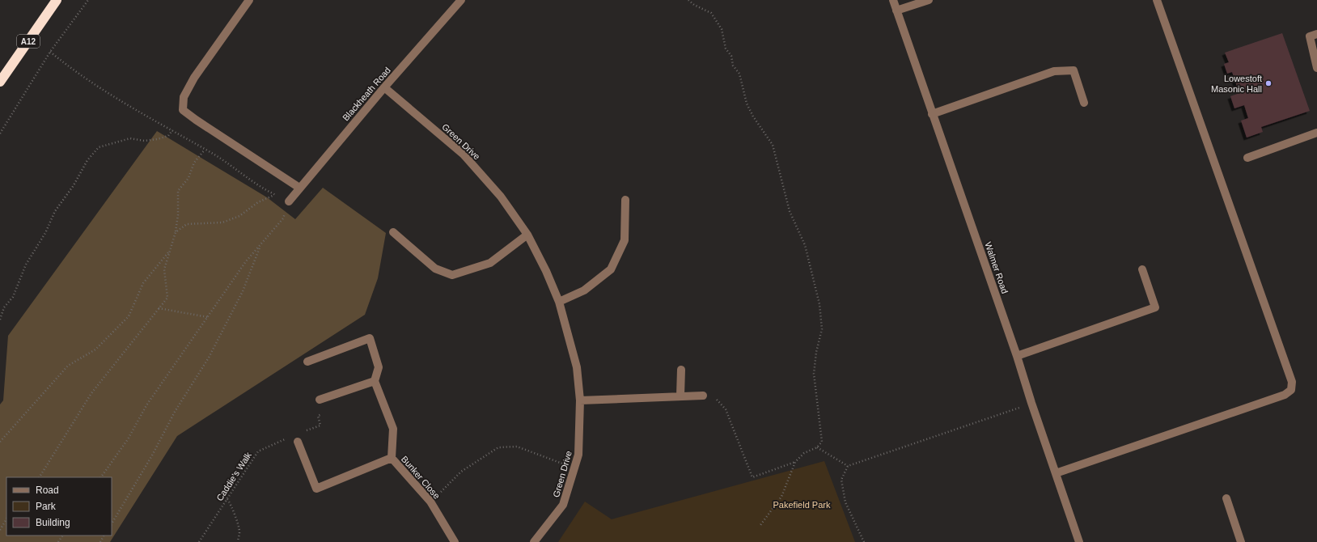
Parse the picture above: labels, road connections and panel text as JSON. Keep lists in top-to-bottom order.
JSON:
{
  "streets": {
    "highway": ["A12"],
    "street": [
      "Blackheath Road",
      "Green Drive",
      "Walmer Road",
      "Bunker Close"
    ],
    "path": ["Caddie's Walk"]
  },
  "crossings": [
    ["Blackheath Road", "Green Drive"]
  ],
  "parks": ["Pakefield Park"],
  "places": ["Lowestoft Masonic Hall"],
  "legend": ["Road", "Park", "Building"]
}
